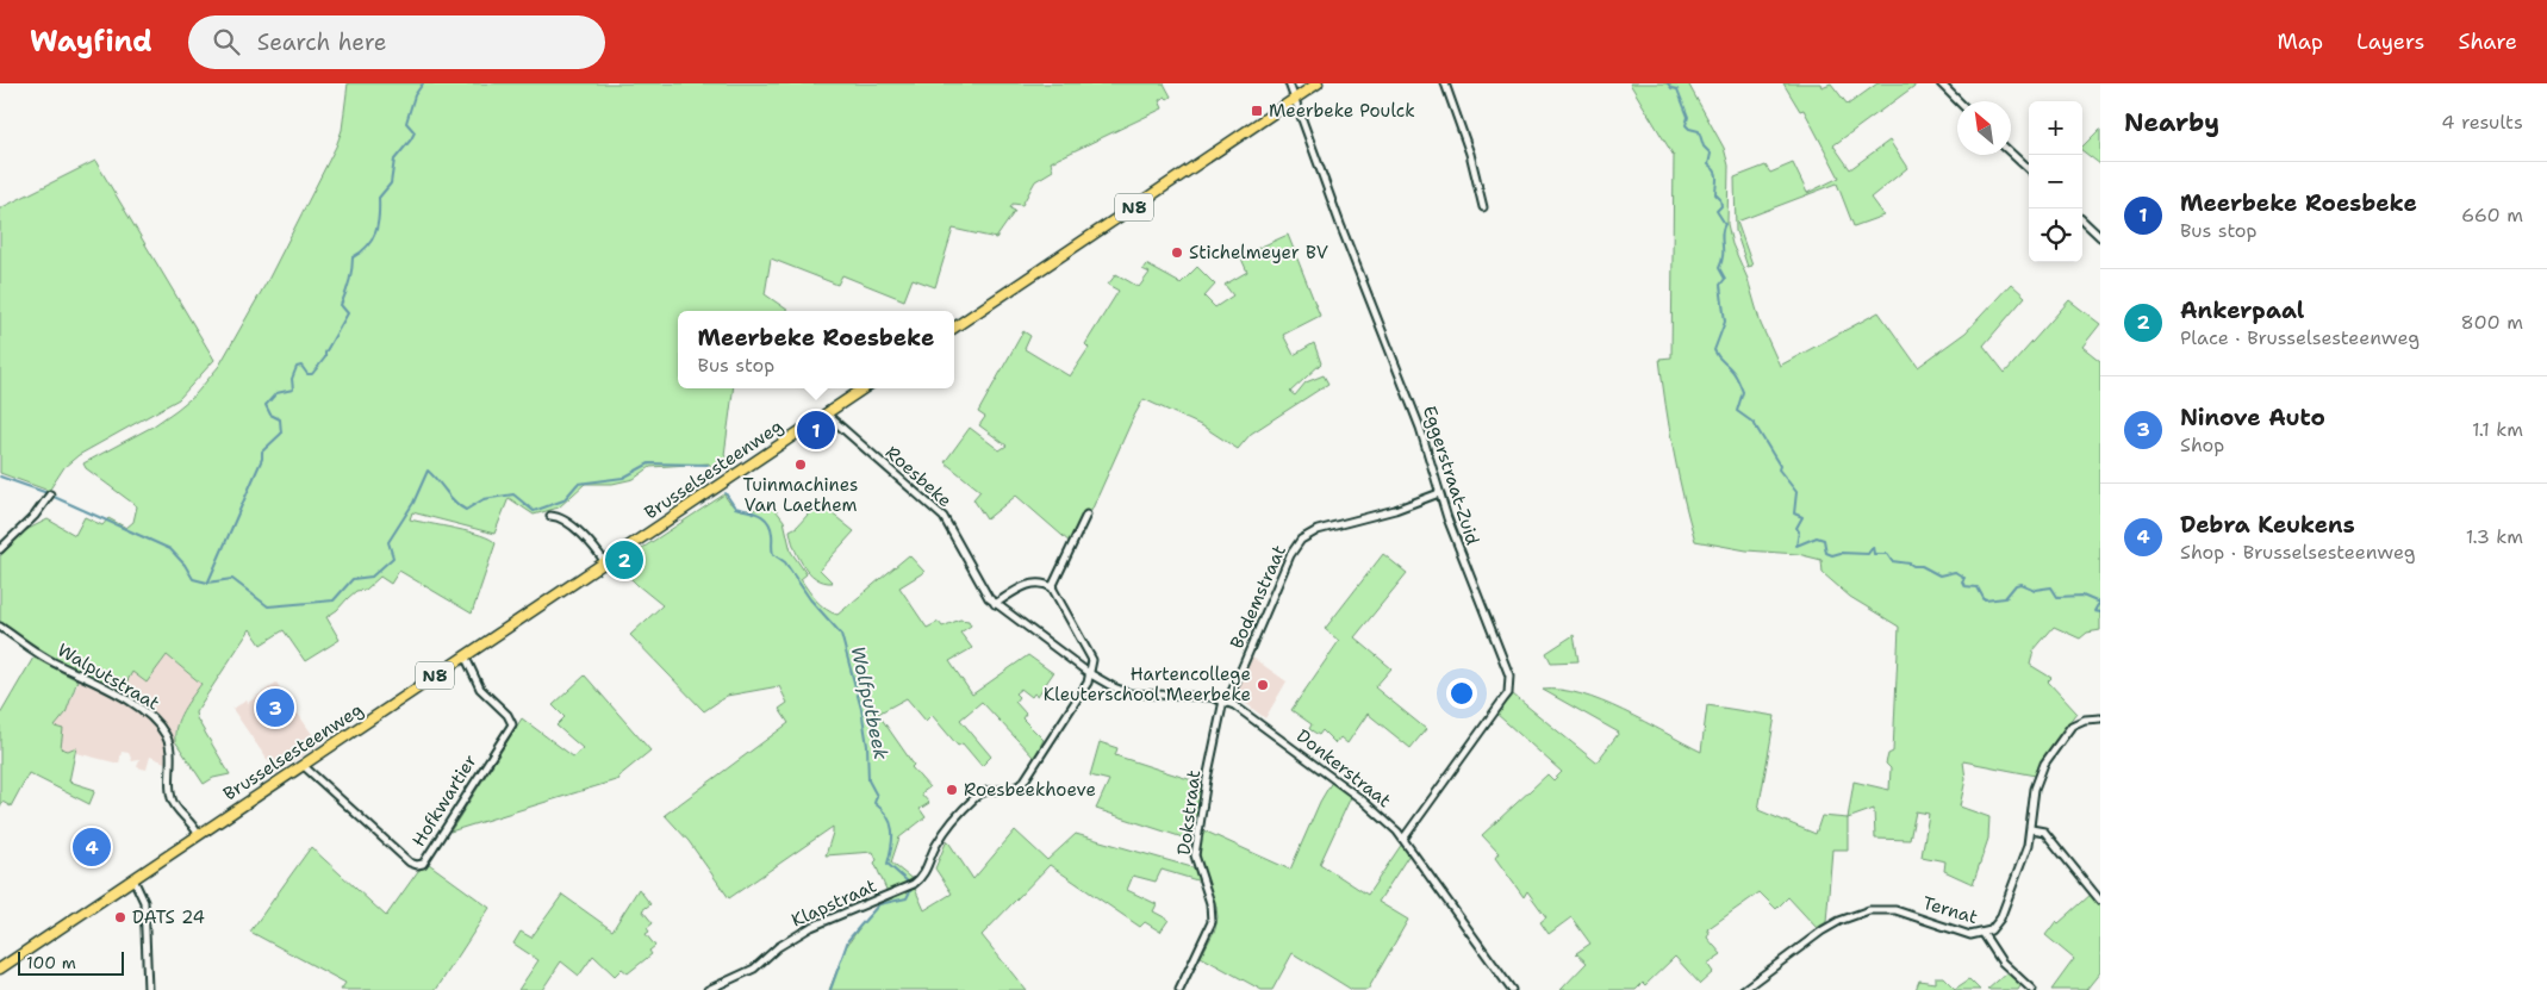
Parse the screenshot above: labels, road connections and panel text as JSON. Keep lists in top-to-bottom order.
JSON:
{
  "streets": {
    "main road": ["N8", "Brusselsesteenweg"],
    "street": [
      "Eggerstraat-Zuid",
      "Roesbeke",
      "Bodemstraat",
      "Walputstraat",
      "Donkerstraat",
      "Hofkwartier",
      "Dokstraat",
      "Klapstraat",
      "Ternat"
    ]
  },
  "crossings": [
    ["N8", "Eggerstraat-Zuid"],
    ["Brusselsesteenweg", "Roesbeke"],
    ["Brusselsesteenweg", "Walputstraat"],
    ["Brusselsesteenweg", "Hofkwartier"],
    ["Eggerstraat-Zuid", "Bodemstraat"],
    ["Eggerstraat-Zuid", "Donkerstraat"],
    ["Roesbeke", "Donkerstraat"],
    ["Roesbeke", "Klapstraat"],
    ["Bodemstraat", "Donkerstraat"],
    ["Bodemstraat", "Dokstraat"],
    ["Donkerstraat", "Dokstraat"],
    ["Donkerstraat", "Klapstraat"]
  ],
  "water": ["Wolfputbeek"],
  "places": {
    "transit": ["Meerbeke Poulck"],
    "other": [
      "Stichelmeyer BV",
      "Tuinmachines Van Laethem",
      "Hartencollege Kleuterschool Meerbeke",
      "Roesbeekhoeve",
      "DATS 24"
    ]
  },
  "scale_bar": "100 m",
  "north": "top left",
  "page": {
    "header": "Wayfind",
    "search": "Search here",
    "nav": ["Map", "Layers", "Share"],
    "heading": ["Nearby", "4 results"],
    "map_buttons": ["+", "−"],
    "list": [
      {
        "mark": "1",
        "name": "Meerbeke Roesbeke",
        "note": "Bus stop",
        "value": "660 m"
      },
      {
        "mark": "2",
        "name": "Ankerpaal",
        "note": "Place · Brusselsesteenweg",
        "value": "800 m"
      },
      {
        "mark": "3",
        "name": "Ninove Auto",
        "note": "Shop",
        "value": "1.1 km"
      },
      {
        "mark": "4",
        "name": "Debra Keukens",
        "note": "Shop · Brusselsesteenweg",
        "value": "1.3 km"
      }
    ],
    "popup": ["Meerbeke Roesbeke", "Bus stop"],
    "pins": [
      "1",
      "2",
      "3",
      "4"
    ],
    "scale": "100 m"
  }
}
